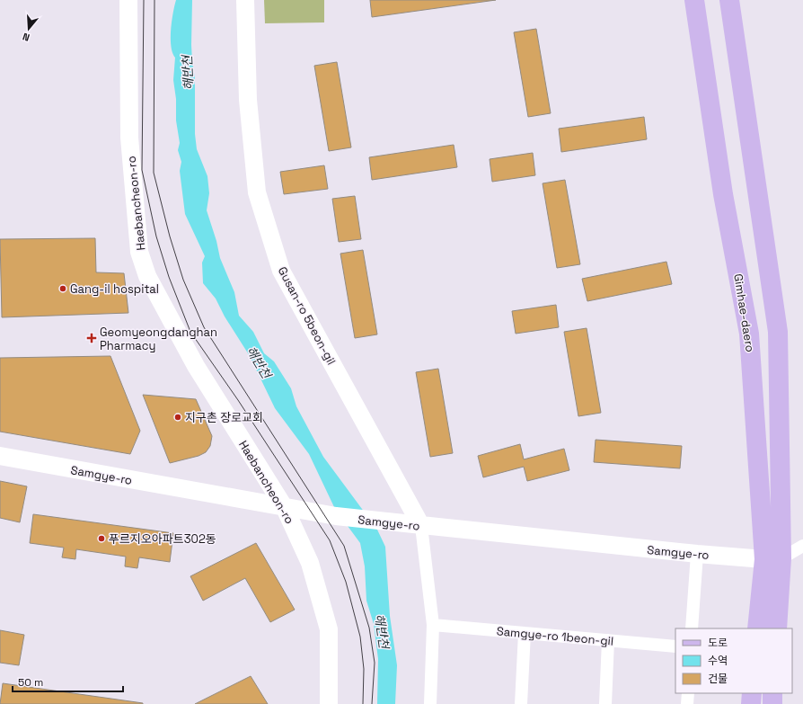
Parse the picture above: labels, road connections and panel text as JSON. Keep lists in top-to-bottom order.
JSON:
{
  "streets": {
    "main road": ["Gimhae-daero"],
    "street": [
      "Haebancheon-ro",
      "Gusan-ro 5beon-gil",
      "Samgye-ro",
      "Samgye-ro 1beon-gil"
    ]
  },
  "crossings": [
    ["Haebancheon-ro", "Samgye-ro"],
    ["Gimhae-daero", "Samgye-ro"],
    ["Gusan-ro 5beon-gil", "Samgye-ro"]
  ],
  "water": ["해반천"],
  "places": {
    "other": ["Gang-il hospital", "지구촌 장로교회", "푸르지오아파트302동"],
    "health": ["Geomyeongdanghan Pharmacy"]
  },
  "legend": ["도로", "수역", "건물"],
  "scale_bar": "50 m",
  "north": "bottom"
}
